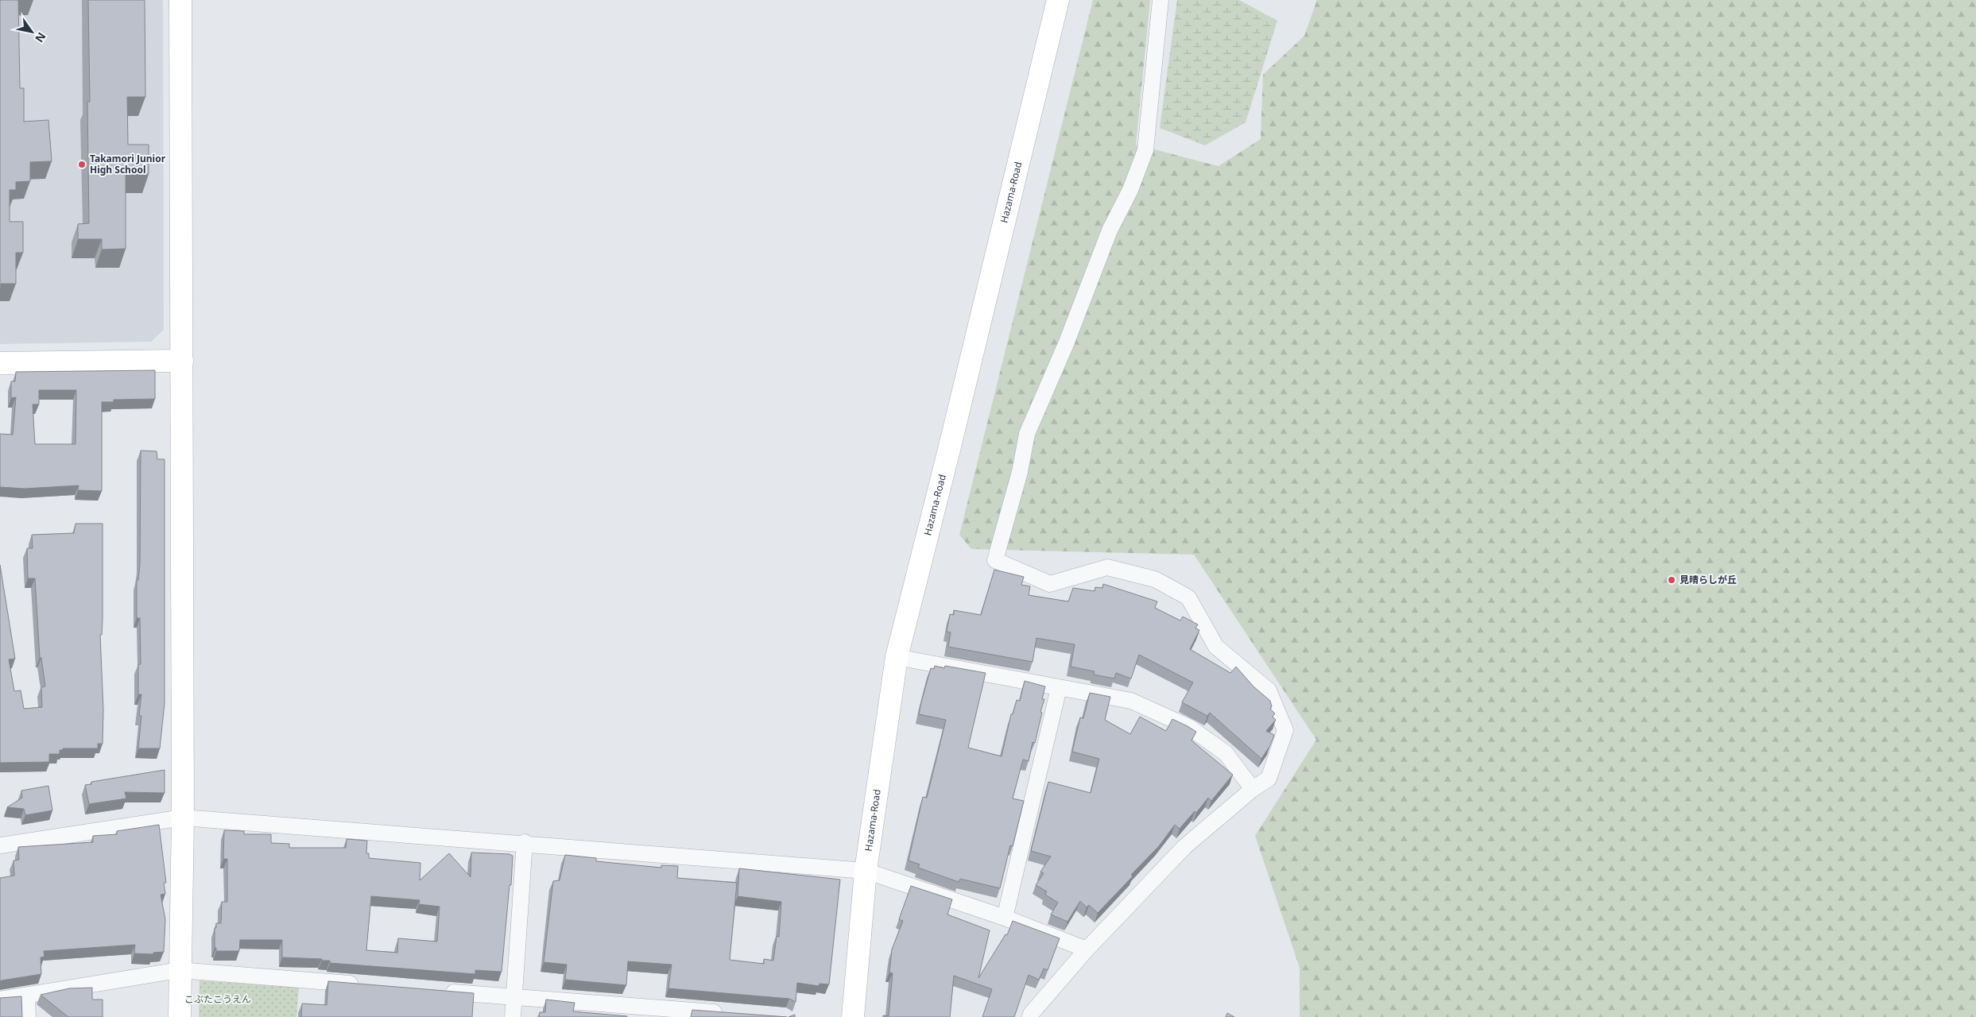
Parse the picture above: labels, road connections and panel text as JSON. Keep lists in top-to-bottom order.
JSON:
{
  "streets": {
    "street": ["Hazama-Road"]
  },
  "parks": ["こぶたこうえん"],
  "places": ["Takamori Junior High School", "見晴らしが丘"],
  "north": "bottom right"
}
